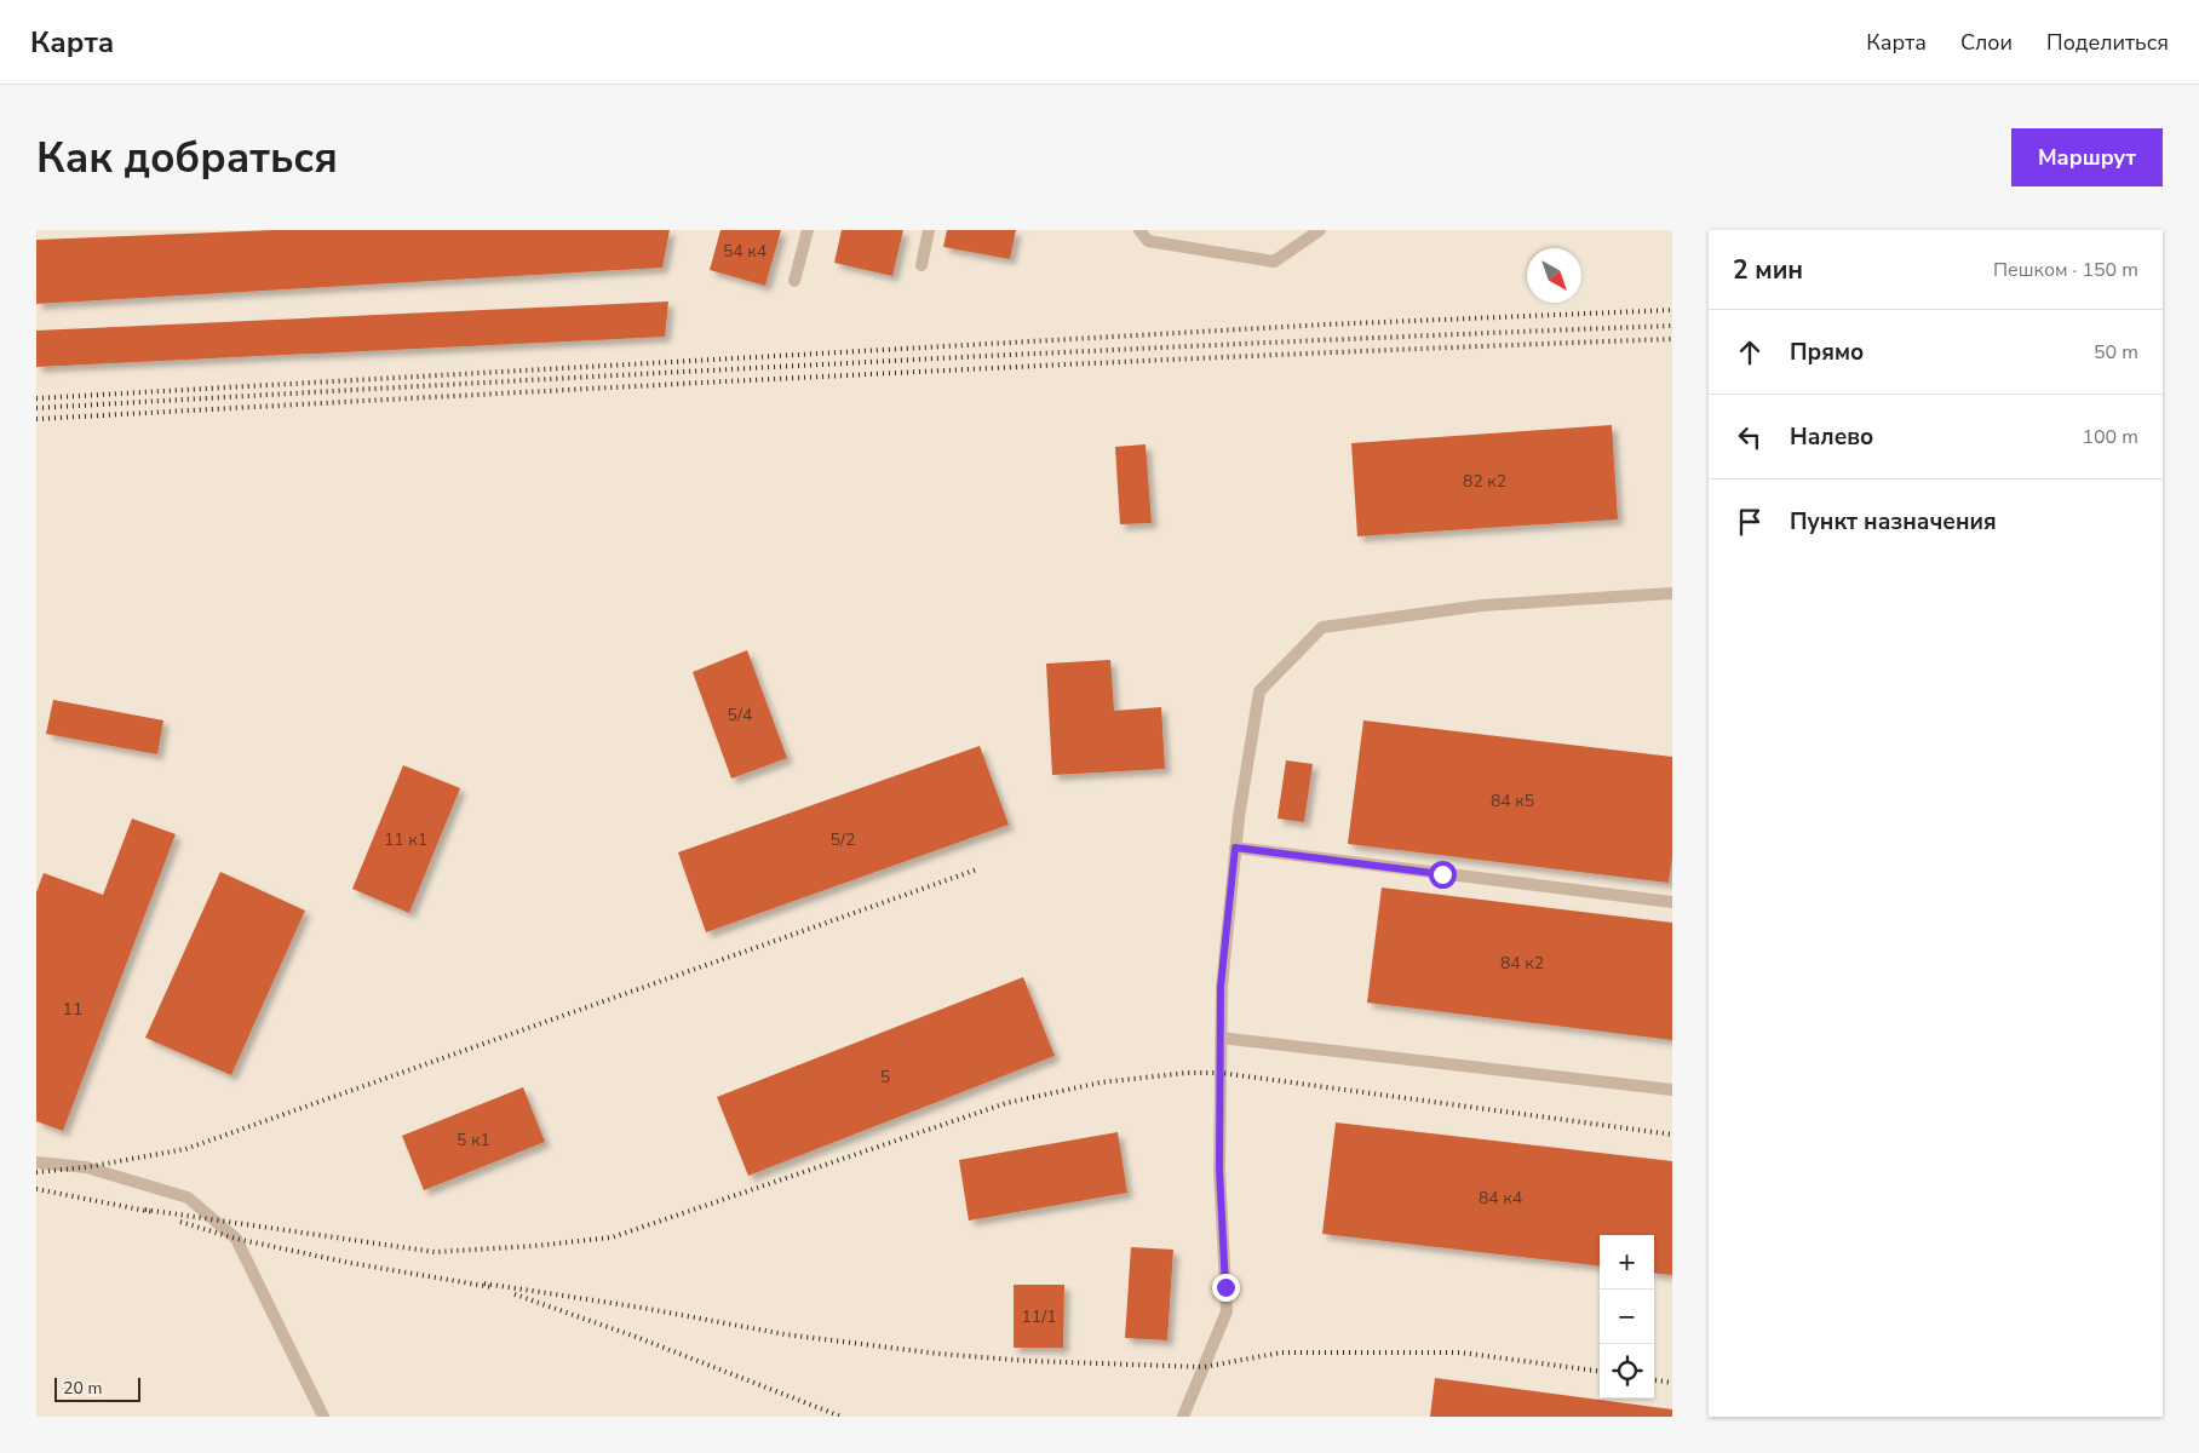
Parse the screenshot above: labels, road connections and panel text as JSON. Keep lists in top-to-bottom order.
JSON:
{
  "house_numbers": [
    "54 к4",
    "82 к2",
    "5/4",
    "84 к5",
    "11 к1",
    "5/2",
    "84 к2",
    "11",
    "5",
    "5 к1",
    "84 к4",
    "11/1"
  ],
  "scale_bar": "20 m",
  "north": "bottom right",
  "page": {
    "header": "Карта",
    "nav": ["Карта", "Слои", "Поделиться"],
    "buttons": "Маршрут",
    "title": "Как добраться",
    "heading": ["2 мин", "Пешком · 150 m"],
    "list": [
      ["Прямо", "50 m"],
      ["Налево", "100 m"],
      "Пункт назначения"
    ],
    "map_buttons": ["+", "−"],
    "scale": "20 m"
  }
}
